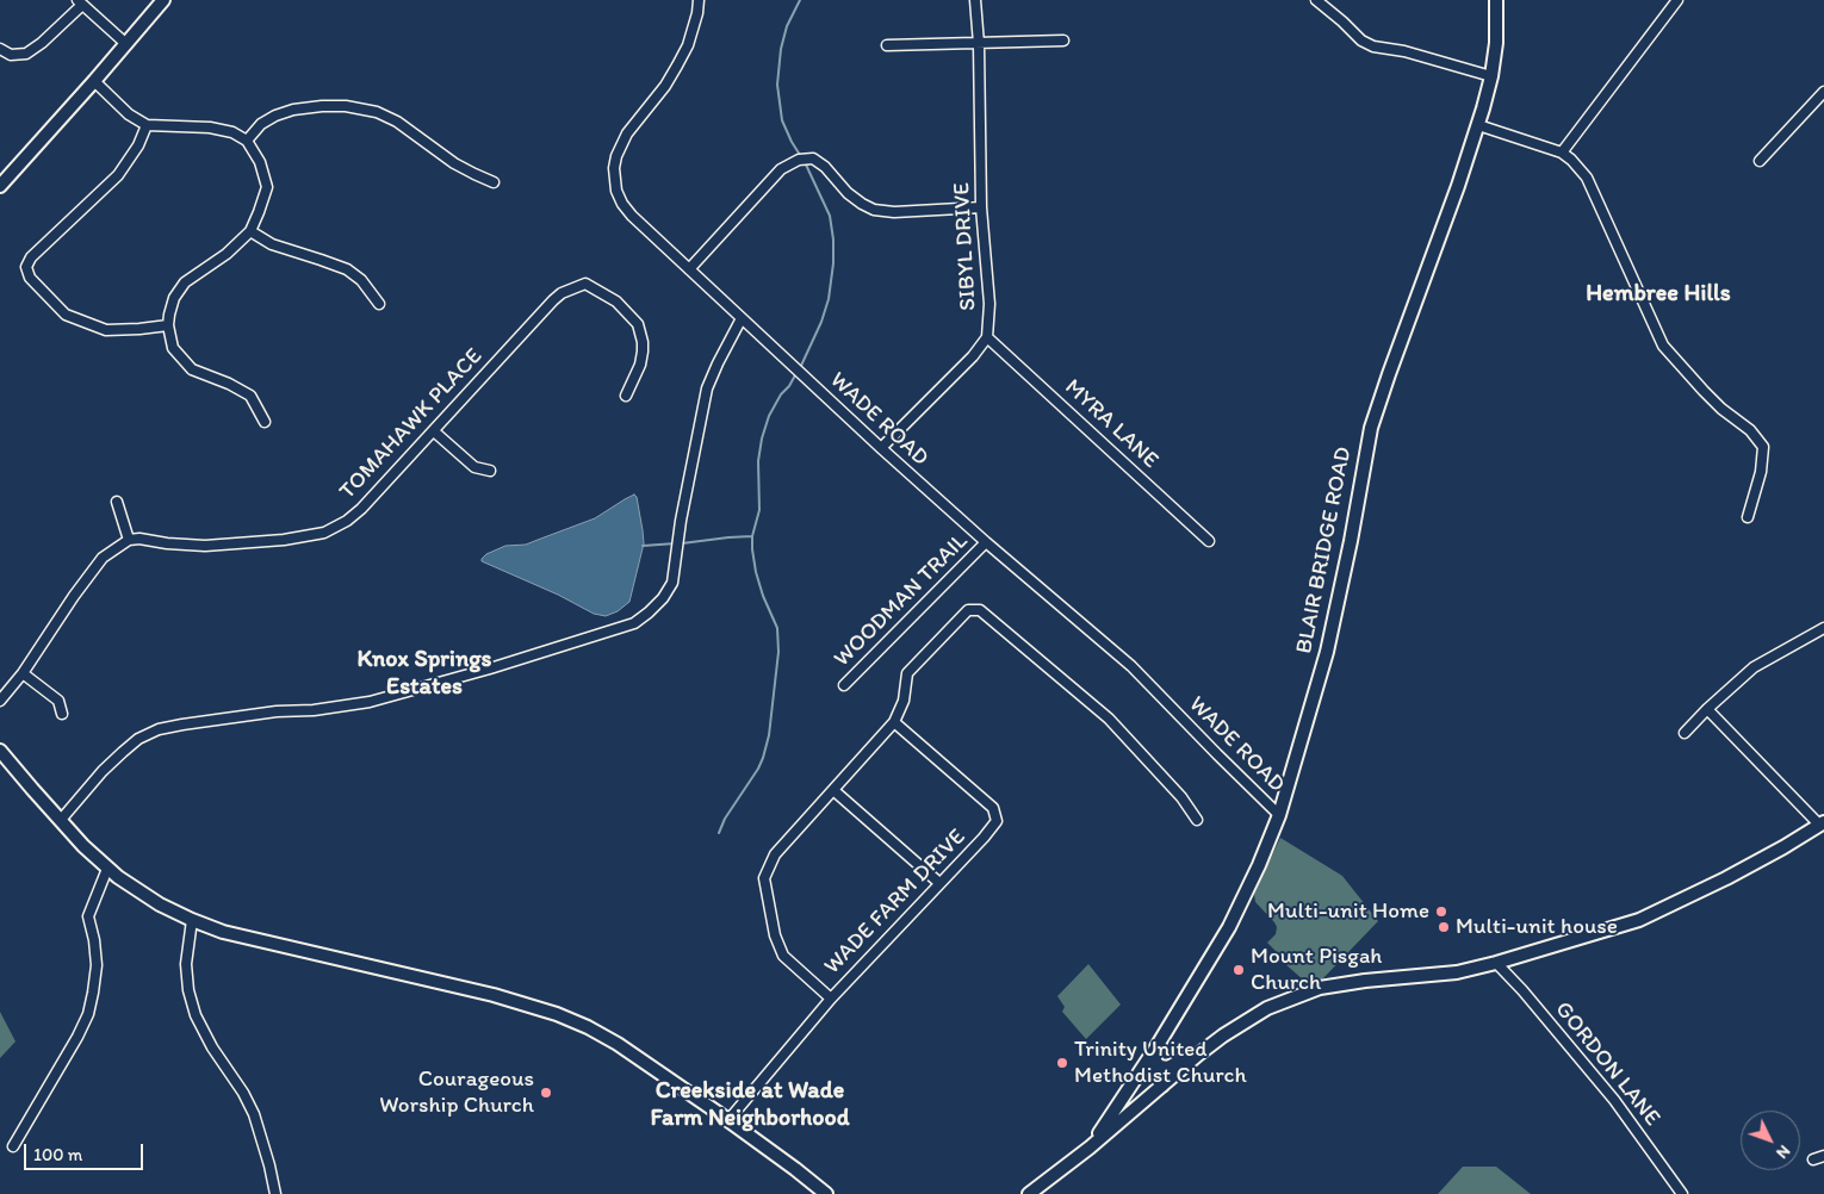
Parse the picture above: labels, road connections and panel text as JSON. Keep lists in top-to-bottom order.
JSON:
{
  "streets": {
    "street": [
      "SIBYL DRIVE",
      "WADE ROAD",
      "TOMAHAWK PLACE",
      "MYRA LANE",
      "BLAIR BRIDGE ROAD",
      "WOODMAN TRAIL",
      "WADE FARM DRIVE",
      "GORDON LANE"
    ]
  },
  "crossings": [
    ["SIBYL DRIVE", "WADE ROAD"],
    ["SIBYL DRIVE", "MYRA LANE"],
    ["WADE ROAD", "BLAIR BRIDGE ROAD"],
    ["WADE ROAD", "WOODMAN TRAIL"]
  ],
  "districts": ["Hembree Hills", "Knox Springs Estates", "Creekside at Wade Farm Neighborhood"],
  "places": [
    "Multi-unit Home",
    "Multi-unit house",
    "Mount Pisgah Church",
    "Trinity United Methodist Church",
    "Courageous Worship Church"
  ],
  "scale_bar": "100 m",
  "north": "bottom right"
}
